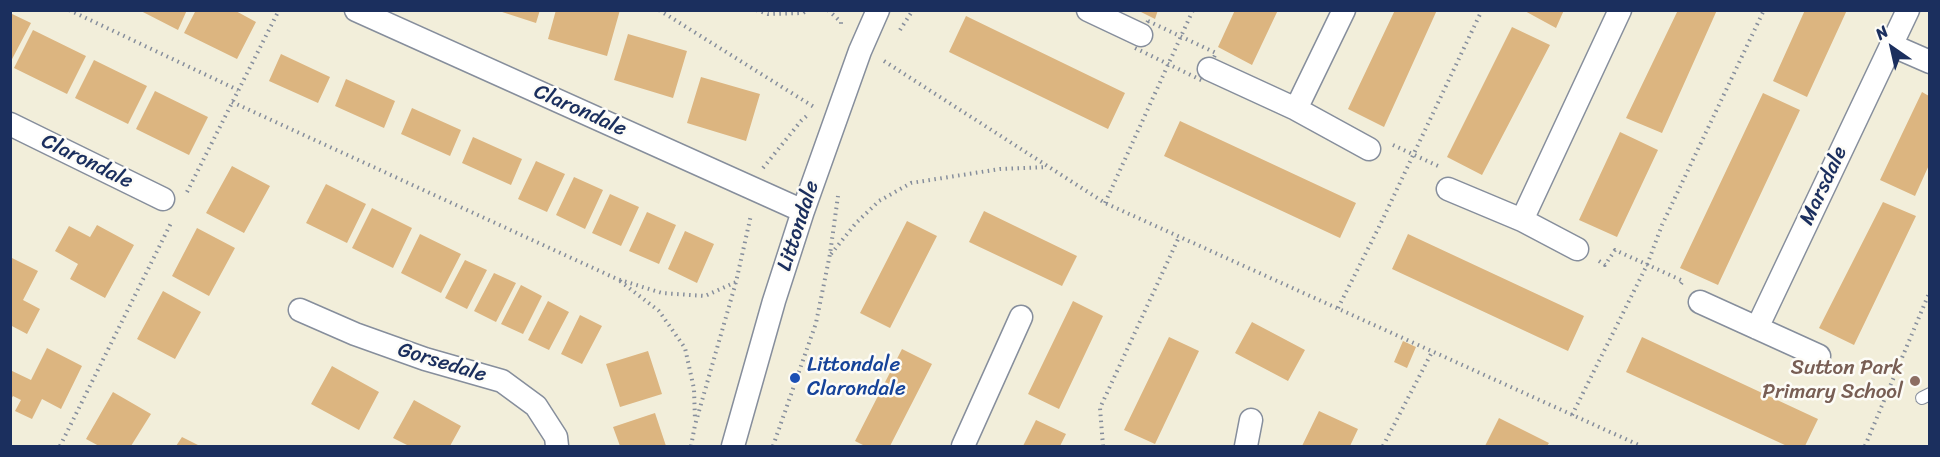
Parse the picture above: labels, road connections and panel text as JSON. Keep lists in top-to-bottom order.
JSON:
{
  "streets": {
    "street": [
      "Clarondale",
      "Marsdale",
      "Littondale",
      "Gorsedale"
    ]
  },
  "crossings": [
    ["Clarondale", "Littondale"]
  ],
  "places": ["Littondale Clarondale", "Sutton Park Primary School"],
  "north": "top left"
}
